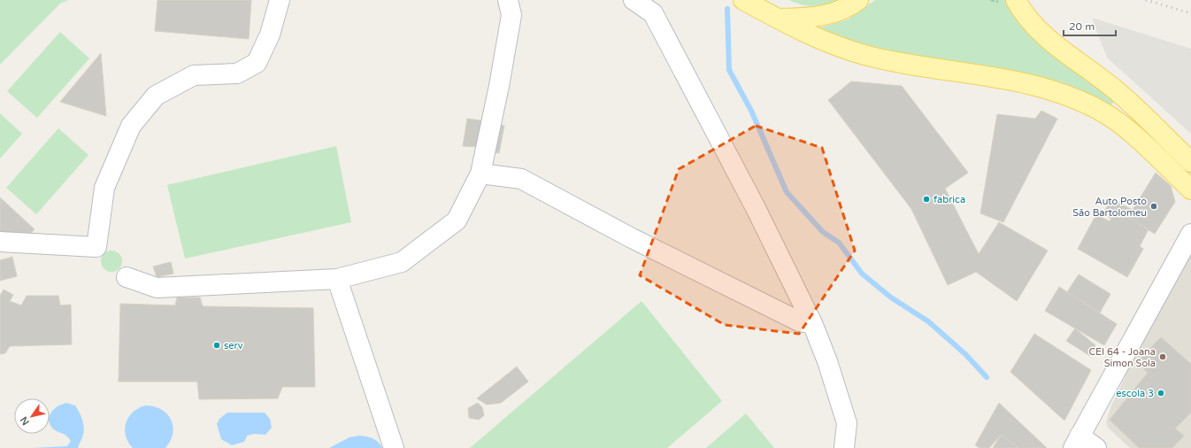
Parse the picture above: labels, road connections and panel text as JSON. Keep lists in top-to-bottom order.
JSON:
{
  "places": [
    "fabrica",
    "Auto Posto São Bartolomeu",
    "serv",
    "CEI 64 - Joana Simon Sola",
    "escola 3"
  ],
  "scale_bar": "20 m",
  "north": "bottom left"
}
